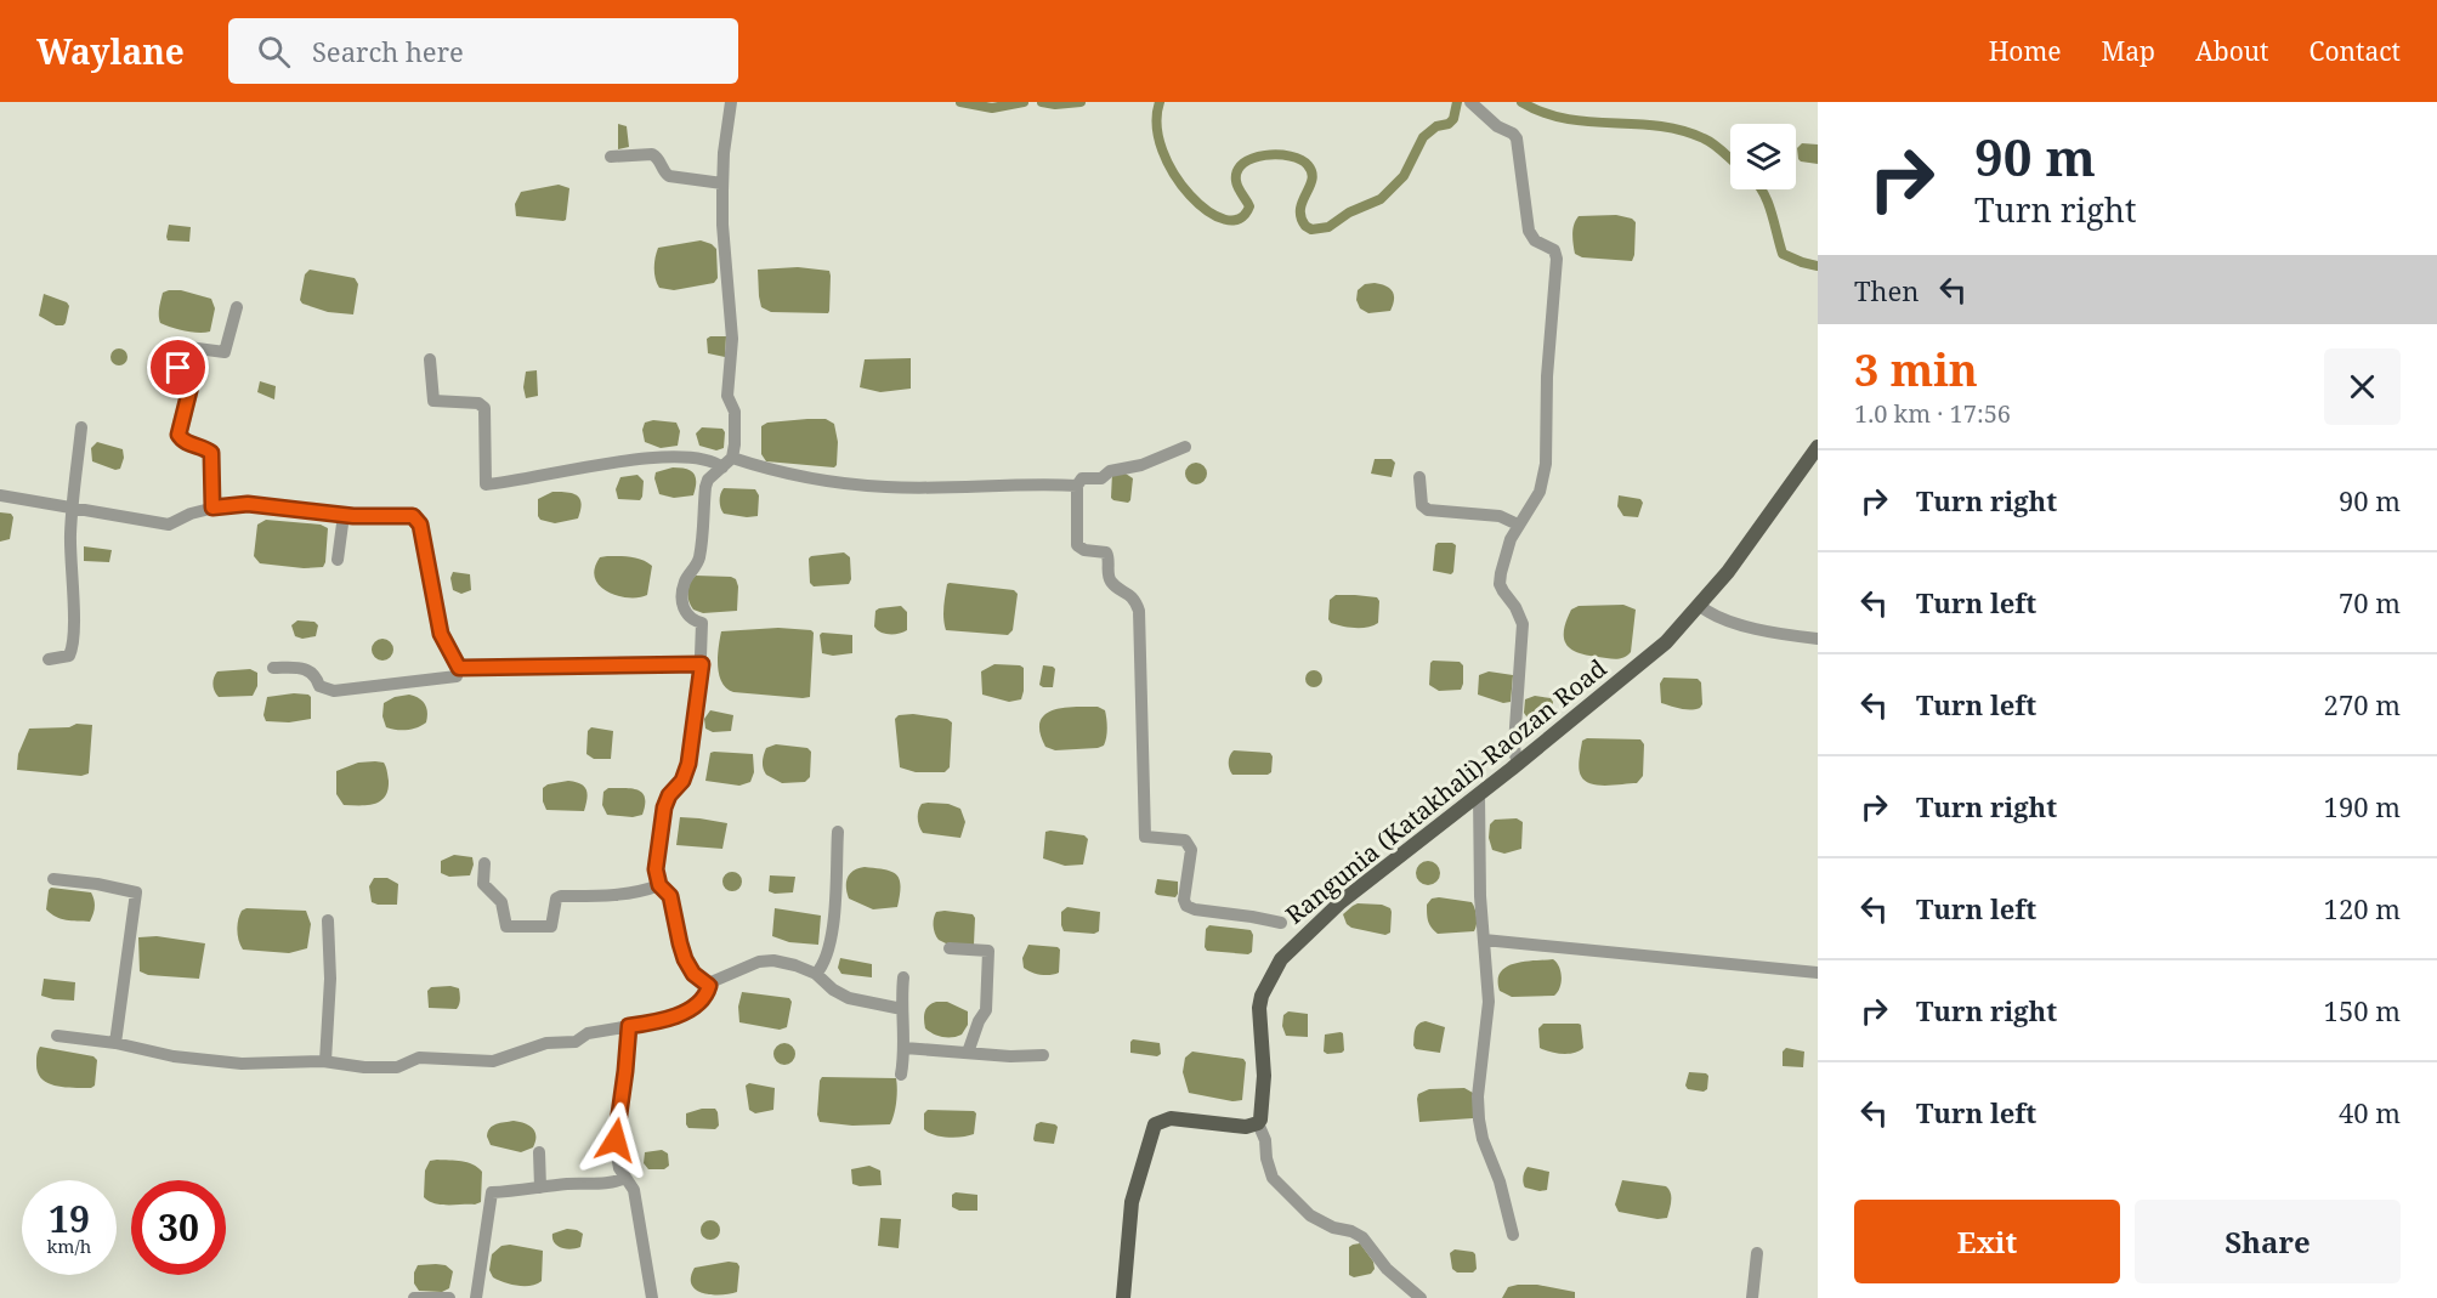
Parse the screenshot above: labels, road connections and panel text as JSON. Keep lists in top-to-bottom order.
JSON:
{
  "streets": {
    "main road": ["Rangunia (Katakhali)-Raozan Road"]
  },
  "page": {
    "header": "Waylane",
    "search": "Search here",
    "nav": [
      "Home",
      "Map",
      "About",
      "Contact"
    ],
    "turn": ["90 m", "Turn right"],
    "then": "Then",
    "heading": ["3 min", "1.0 km · 17:56"],
    "list": [
      {
        "name": "Turn right",
        "value": "90 m"
      },
      {
        "name": "Turn left",
        "value": "70 m"
      },
      {
        "name": "Turn left",
        "value": "270 m"
      },
      {
        "name": "Turn right",
        "value": "190 m"
      },
      {
        "name": "Turn left",
        "value": "120 m"
      },
      {
        "name": "Turn right",
        "value": "150 m"
      },
      {
        "name": "Turn left",
        "value": "40 m"
      }
    ],
    "speed": "19 km/h",
    "limit": "30",
    "buttons": ["Exit", "Share"]
  }
}
